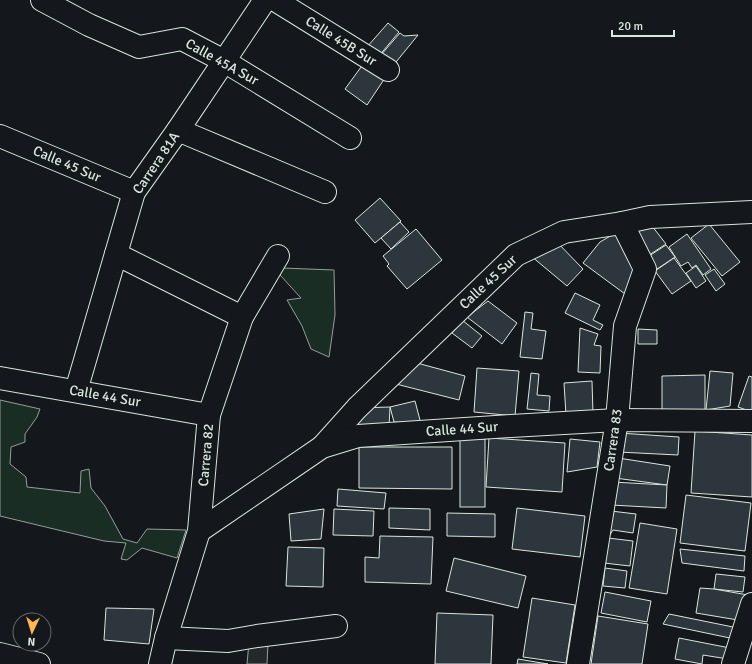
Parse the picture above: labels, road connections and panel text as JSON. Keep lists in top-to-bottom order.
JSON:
{
  "streets": {
    "street": [
      "Calle 45B Sur",
      "Calle 45A Sur",
      "Carrera 81A",
      "Calle 45 Sur",
      "Calle 44 Sur",
      "Carrera 83",
      "Carrera 82"
    ]
  },
  "crossings": [
    ["Calle 45A Sur", "Carrera 81A"],
    ["Carrera 81A", "Calle 45 Sur"],
    ["Carrera 81A", "Calle 44 Sur"],
    ["Calle 45 Sur", "Calle 44 Sur"],
    ["Calle 45 Sur", "Carrera 83"],
    ["Calle 44 Sur", "Carrera 83"],
    ["Calle 44 Sur", "Carrera 82"]
  ],
  "scale_bar": "20 m",
  "north": "bottom"
}
